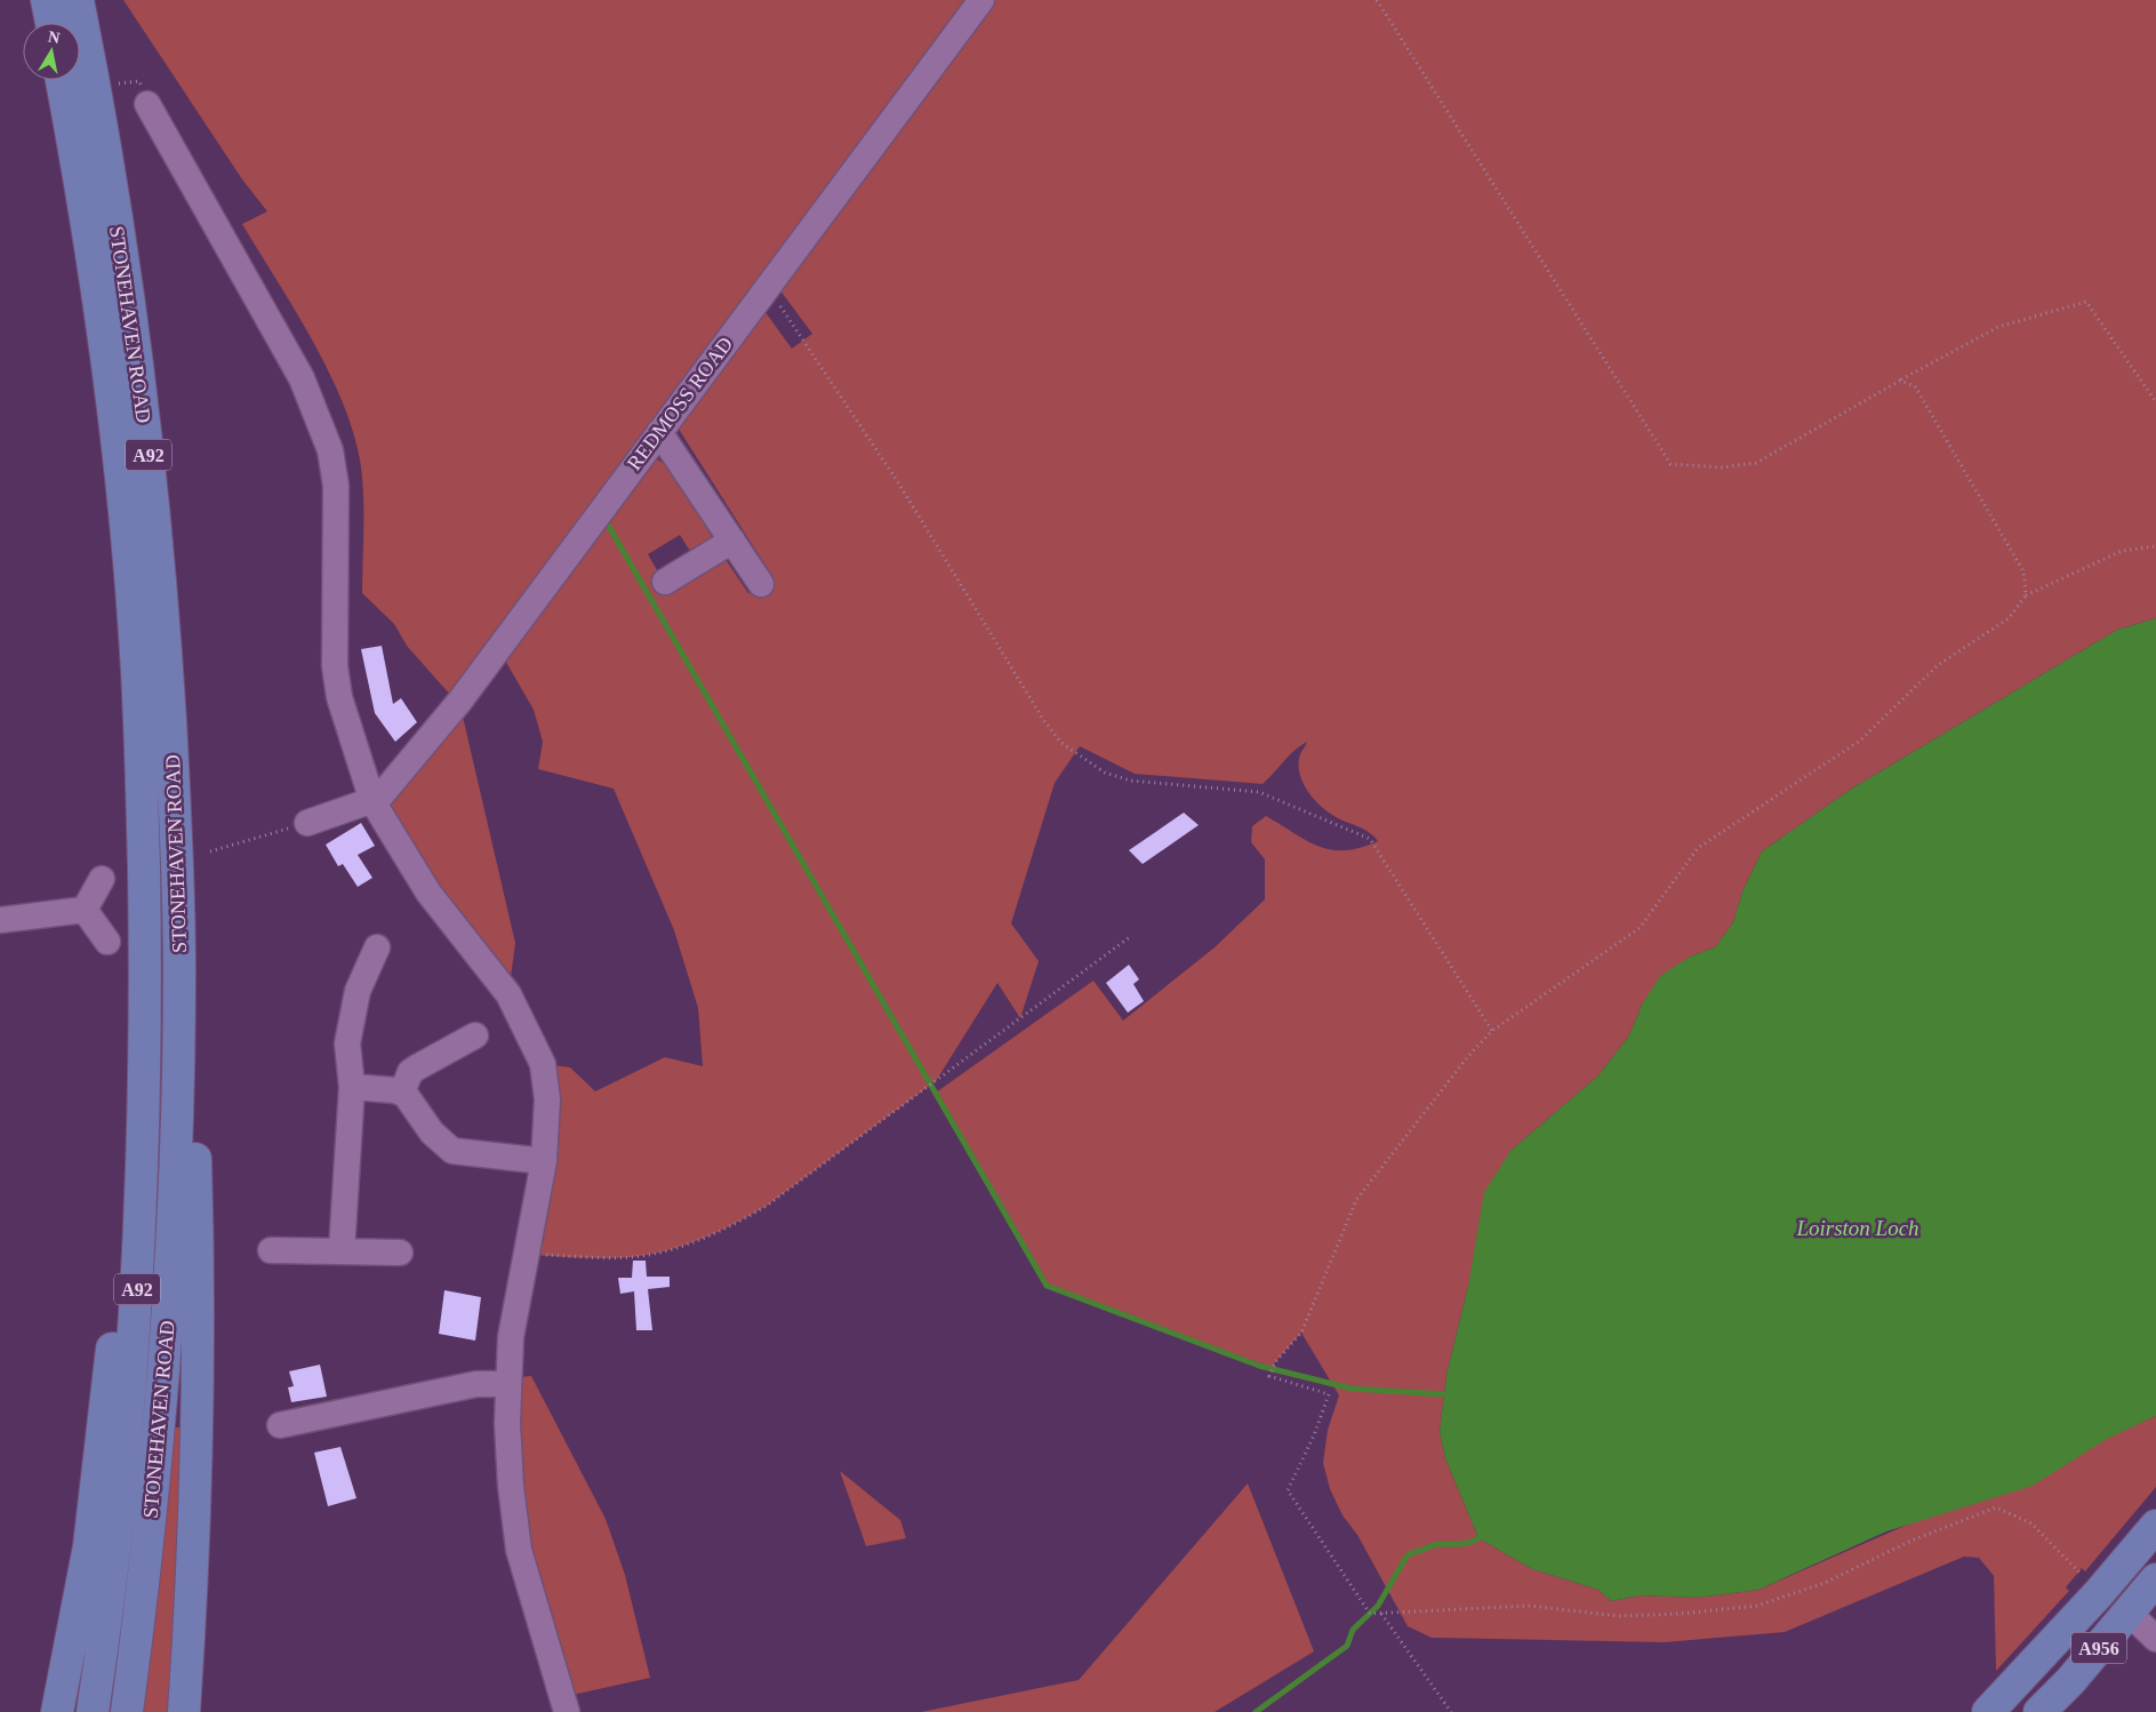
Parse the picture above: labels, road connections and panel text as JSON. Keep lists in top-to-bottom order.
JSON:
{
  "streets": {
    "main road": ["STONEHAVEN ROAD", "A92", "A956"],
    "street": ["REDMOSS ROAD"]
  },
  "crossings": [
    ["STONEHAVEN ROAD", "A92"]
  ],
  "water": ["Loirston Loch"],
  "north": "top"
}
